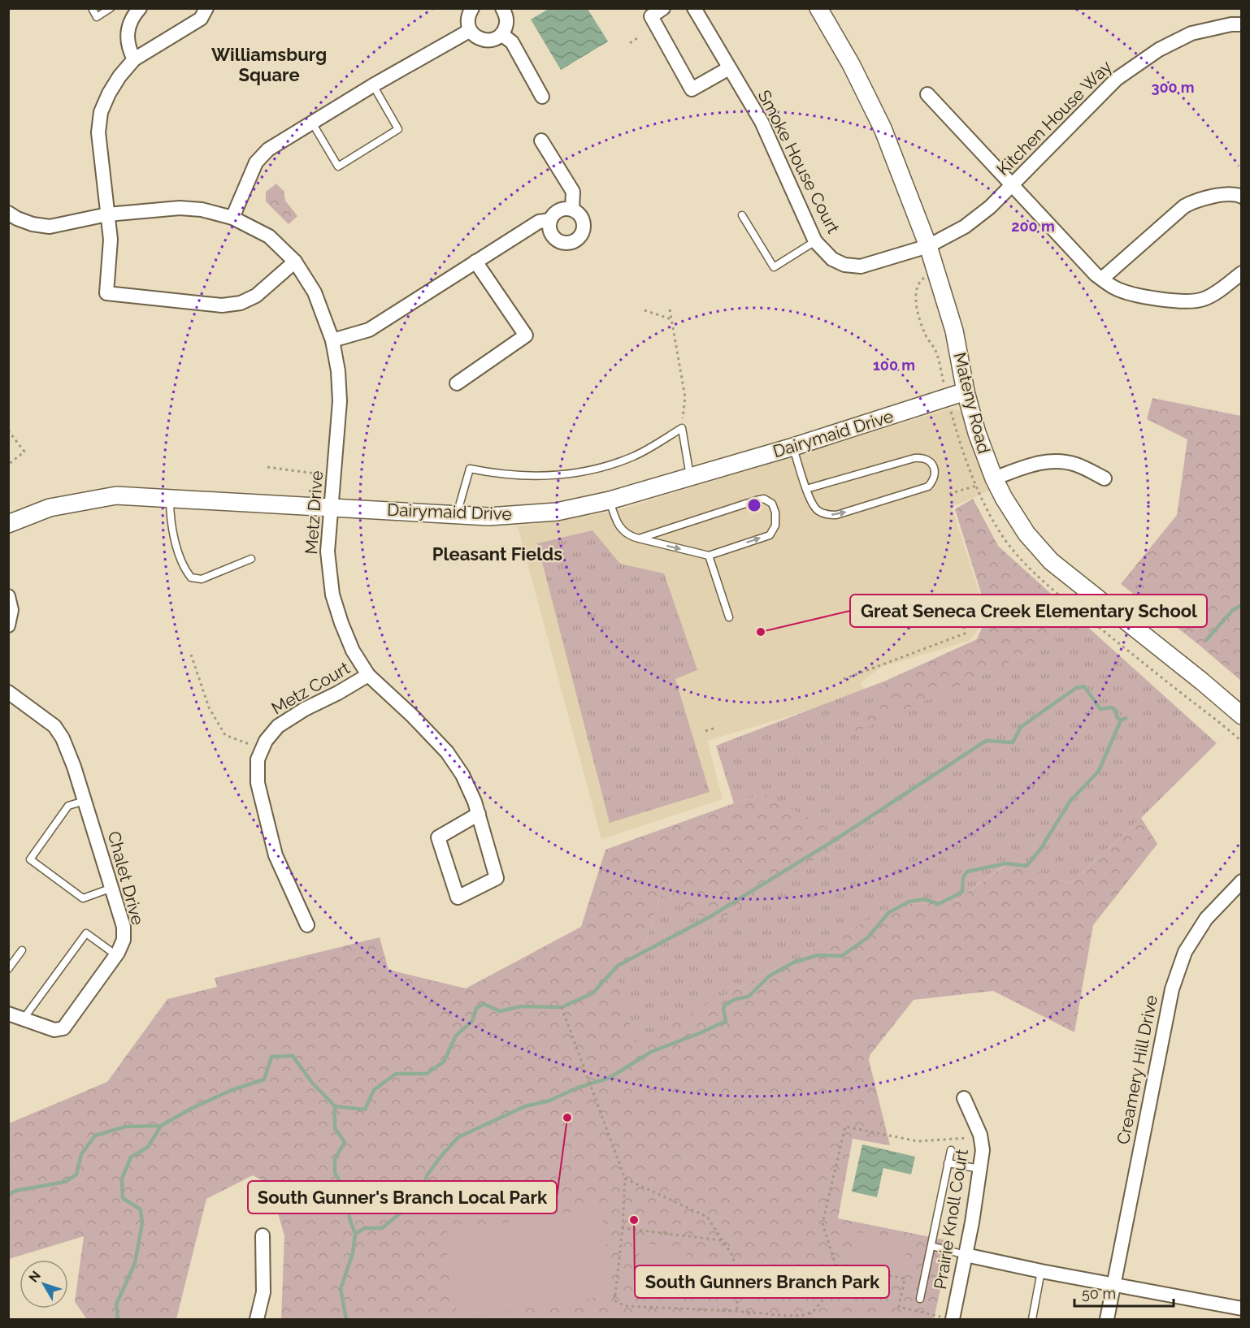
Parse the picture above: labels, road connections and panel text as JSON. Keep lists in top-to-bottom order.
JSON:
{
  "streets": {
    "street": [
      "Kitchen House Way",
      "Smoke House Court",
      "Mateny Road",
      "Dairymaid Drive",
      "Metz Drive",
      "Metz Court",
      "Chalet Drive",
      "Creamery Hill Drive",
      "Prairie Knoll Court"
    ]
  },
  "crossings": [
    ["Kitchen House Way", "Smoke House Court"],
    ["Kitchen House Way", "Mateny Road"],
    ["Smoke House Court", "Mateny Road"],
    ["Mateny Road", "Dairymaid Drive"],
    ["Dairymaid Drive", "Metz Drive"],
    ["Metz Drive", "Metz Court"]
  ],
  "districts": ["Williamsburg Square", "Pleasant Fields"],
  "places": ["Great Seneca Creek Elementary School", "South Gunner's Branch Local Park", "South Gunners Branch Park"],
  "scale_bar": "50 m",
  "north": "top left",
  "rings": ["300 m", "200 m", "100 m"]
}
